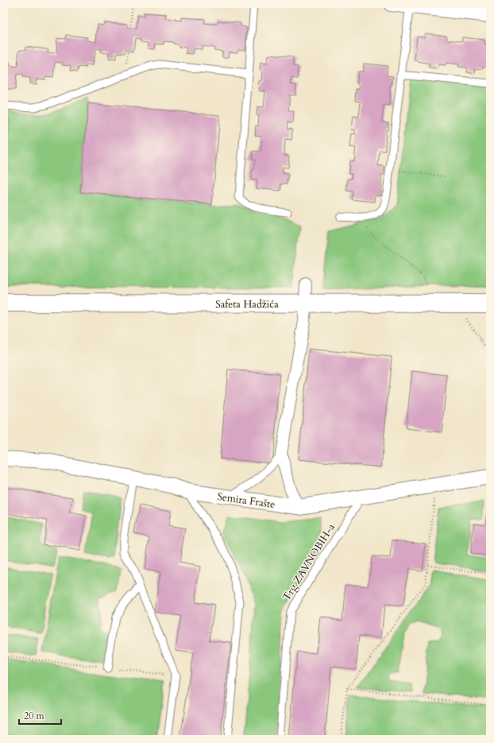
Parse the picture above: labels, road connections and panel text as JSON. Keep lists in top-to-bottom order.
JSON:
{
  "streets": {
    "main road": ["Safeta Hadžića"],
    "street": ["Semira Frašte"],
    "lane": ["Trg ZAVNOBIH-a"]
  },
  "crossings": [
    ["Semira Frašte", "Trg ZAVNOBIH-a"]
  ],
  "scale_bar": "20 m"
}
